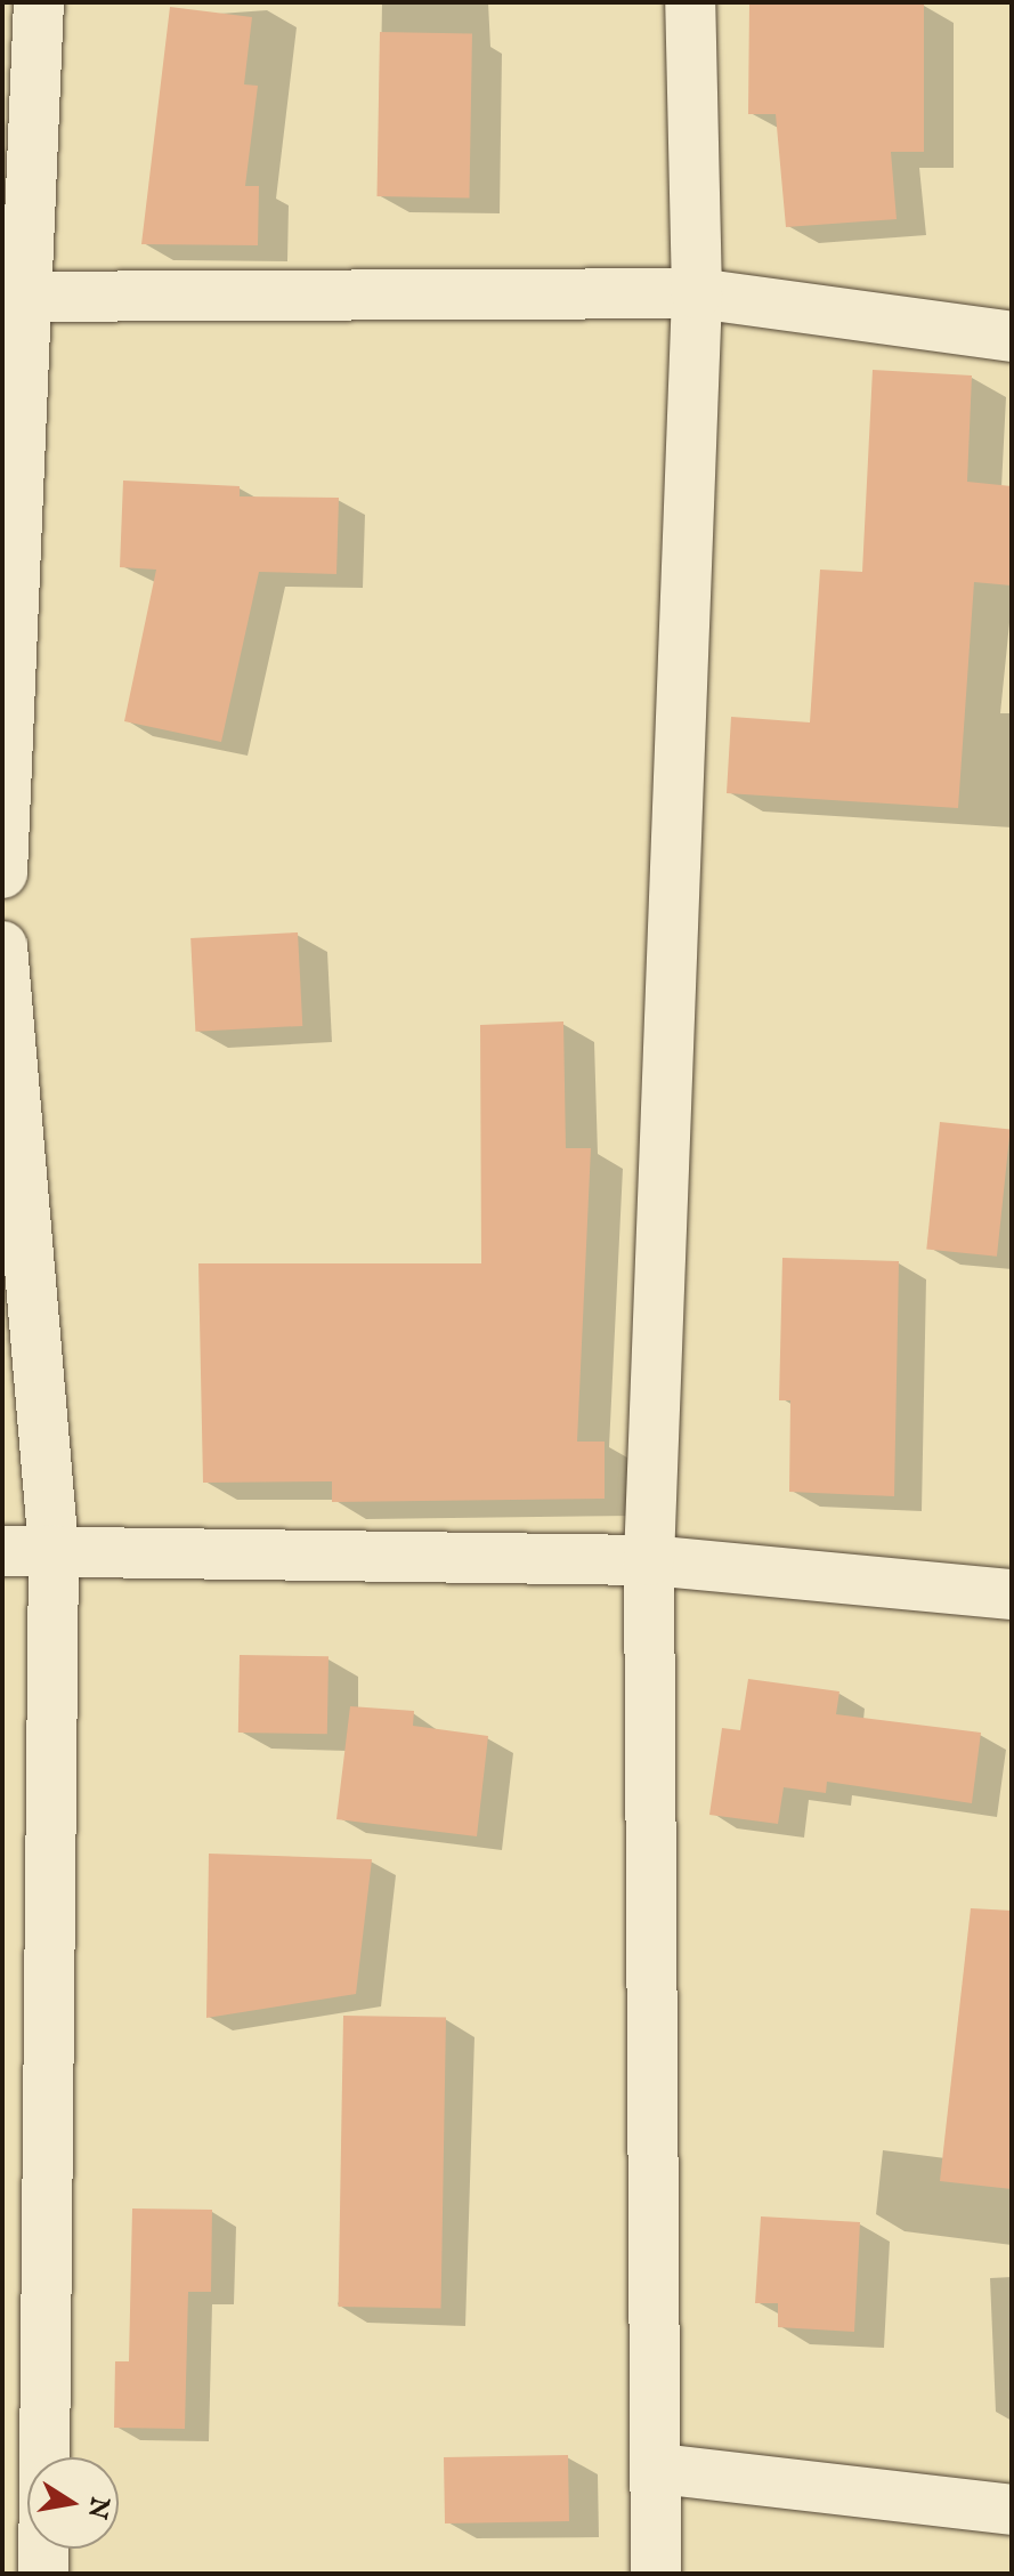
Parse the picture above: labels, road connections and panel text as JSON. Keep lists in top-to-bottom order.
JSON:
{
  "north": "right"
}
